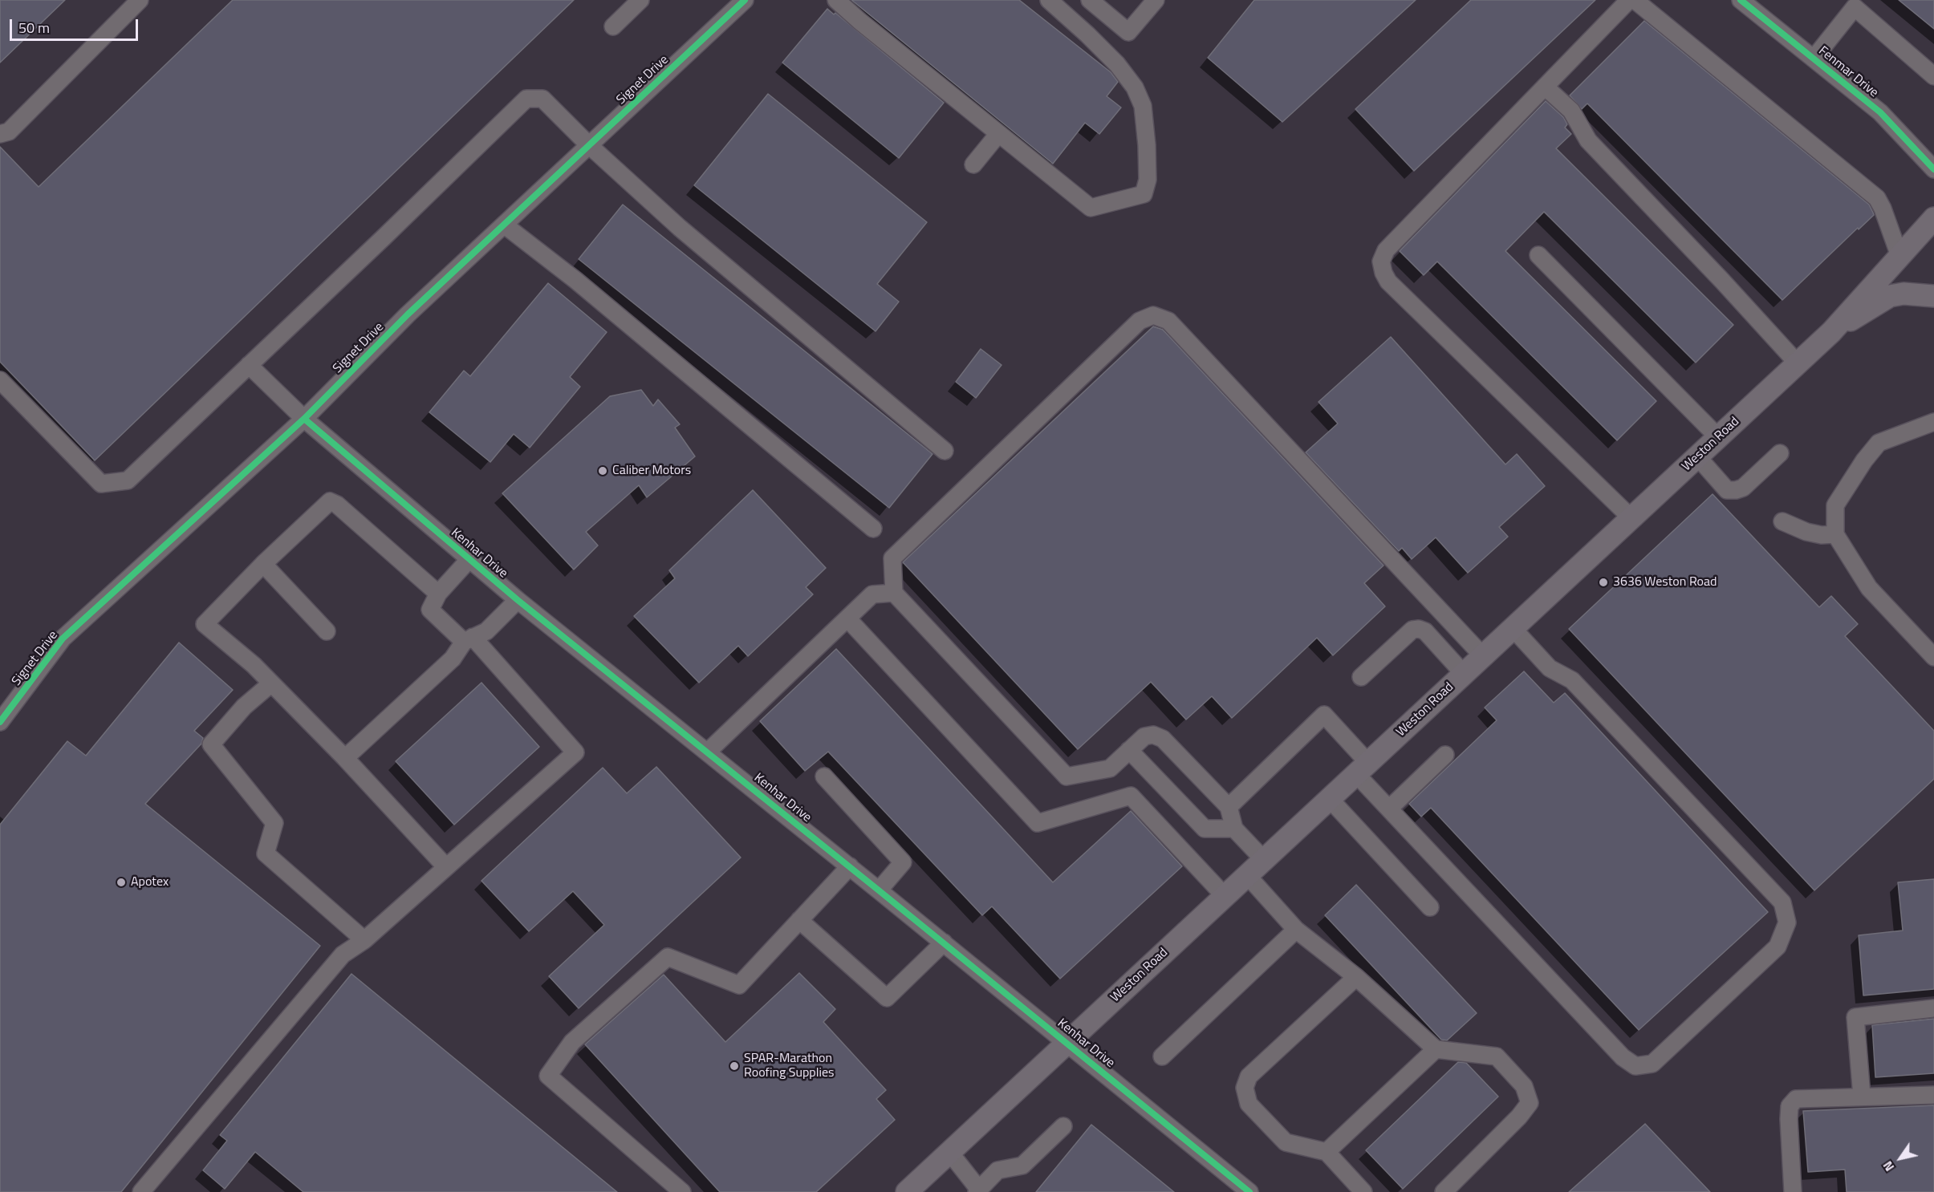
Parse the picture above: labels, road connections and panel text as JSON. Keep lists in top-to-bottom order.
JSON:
{
  "streets": {
    "main road": ["Weston Road"],
    "street": ["Fenmar Drive", "Signet Drive", "Kenhar Drive"]
  },
  "crossings": [
    ["Signet Drive", "Kenhar Drive"],
    ["Weston Road", "Kenhar Drive"]
  ],
  "places": [
    "Caliber Motors",
    "3636 Weston Road",
    "Apotex",
    "SPAR-Marathon Roofing Supplies"
  ],
  "scale_bar": "50 m",
  "north": "bottom left"
}
